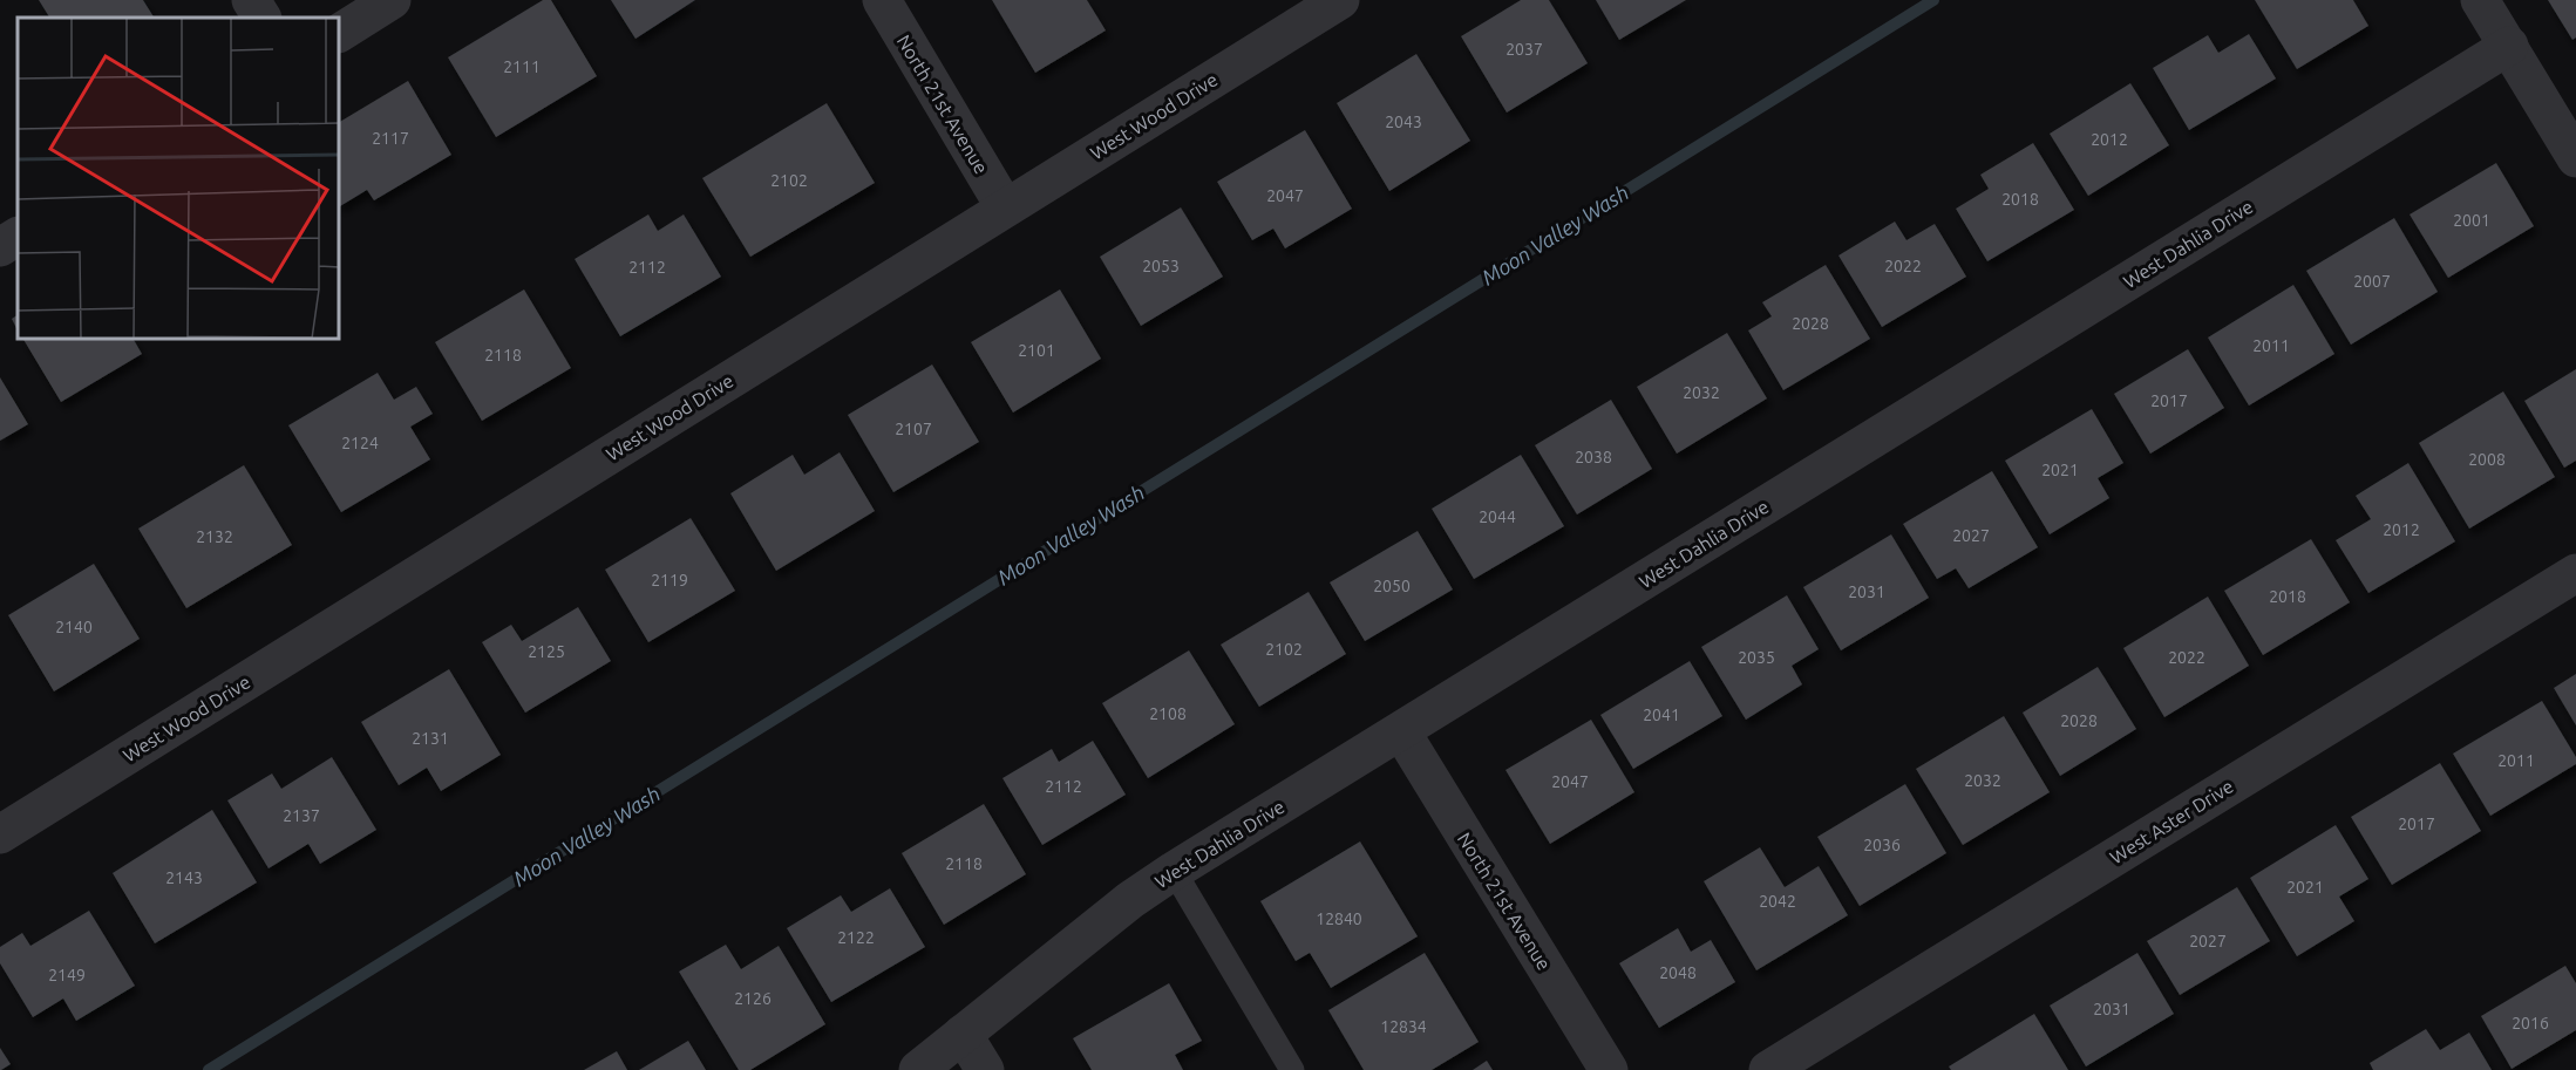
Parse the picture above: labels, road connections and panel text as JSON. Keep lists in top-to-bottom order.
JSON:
{
  "streets": {
    "street": [
      "North 21st Avenue",
      "West Wood Drive",
      "West Dahlia Drive",
      "West Aster Drive"
    ]
  },
  "crossings": [
    ["North 21st Avenue", "West Wood Drive"],
    ["North 21st Avenue", "West Dahlia Drive"]
  ],
  "water": ["Moon Valley Wash"],
  "house_numbers": [
    "2037",
    "2111",
    "2043",
    "2117",
    "2012",
    "2102",
    "2047",
    "2018",
    "2001",
    "2053",
    "2022",
    "2112",
    "2007",
    "2028",
    "2011",
    "2101",
    "2118",
    "2032",
    "2017",
    "2107",
    "2124",
    "2038",
    "2008",
    "2021",
    "2044",
    "2012",
    "2027",
    "2132",
    "2119",
    "2050",
    "2031",
    "2018",
    "2140",
    "2102",
    "2125",
    "2035",
    "2022",
    "2108",
    "2041",
    "2028",
    "2131",
    "2011",
    "2032",
    "2047",
    "2112",
    "2137",
    "2017",
    "2036",
    "2118",
    "2143",
    "2021",
    "2042",
    "12840",
    "2122",
    "2027",
    "2048",
    "2149",
    "2126",
    "2031",
    "2016",
    "12834"
  ]
}
